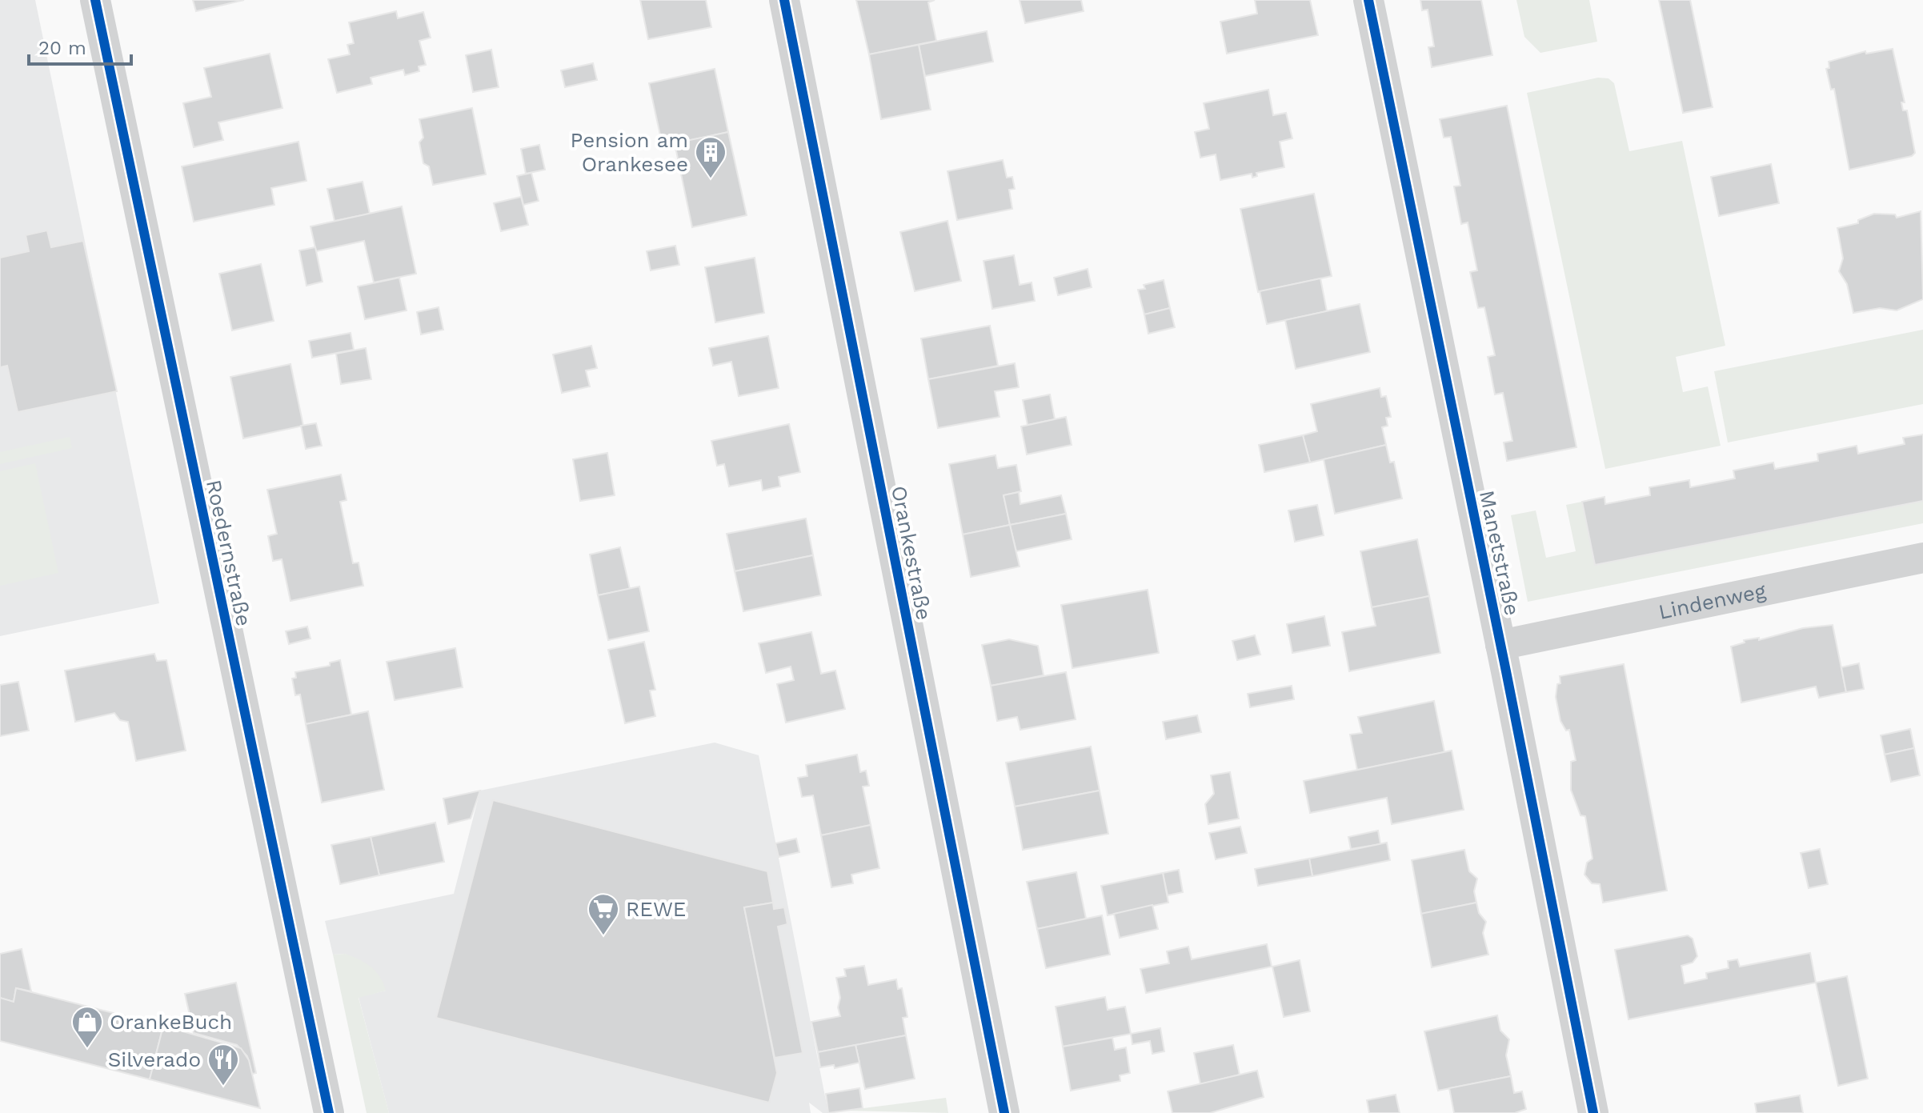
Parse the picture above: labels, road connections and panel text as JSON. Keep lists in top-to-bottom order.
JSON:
{
  "streets": {
    "street": [
      "Roedernstraße",
      "Orankestraße",
      "Manetstraße",
      "Lindenweg"
    ]
  },
  "crossings": [
    ["Manetstraße", "Lindenweg"]
  ],
  "places": {
    "building": ["Pension am Orankesee"],
    "supermarket": ["REWE"],
    "shop": ["OrankeBuch"],
    "restaurant": ["Silverado"]
  },
  "scale_bar": "20 m"
}
